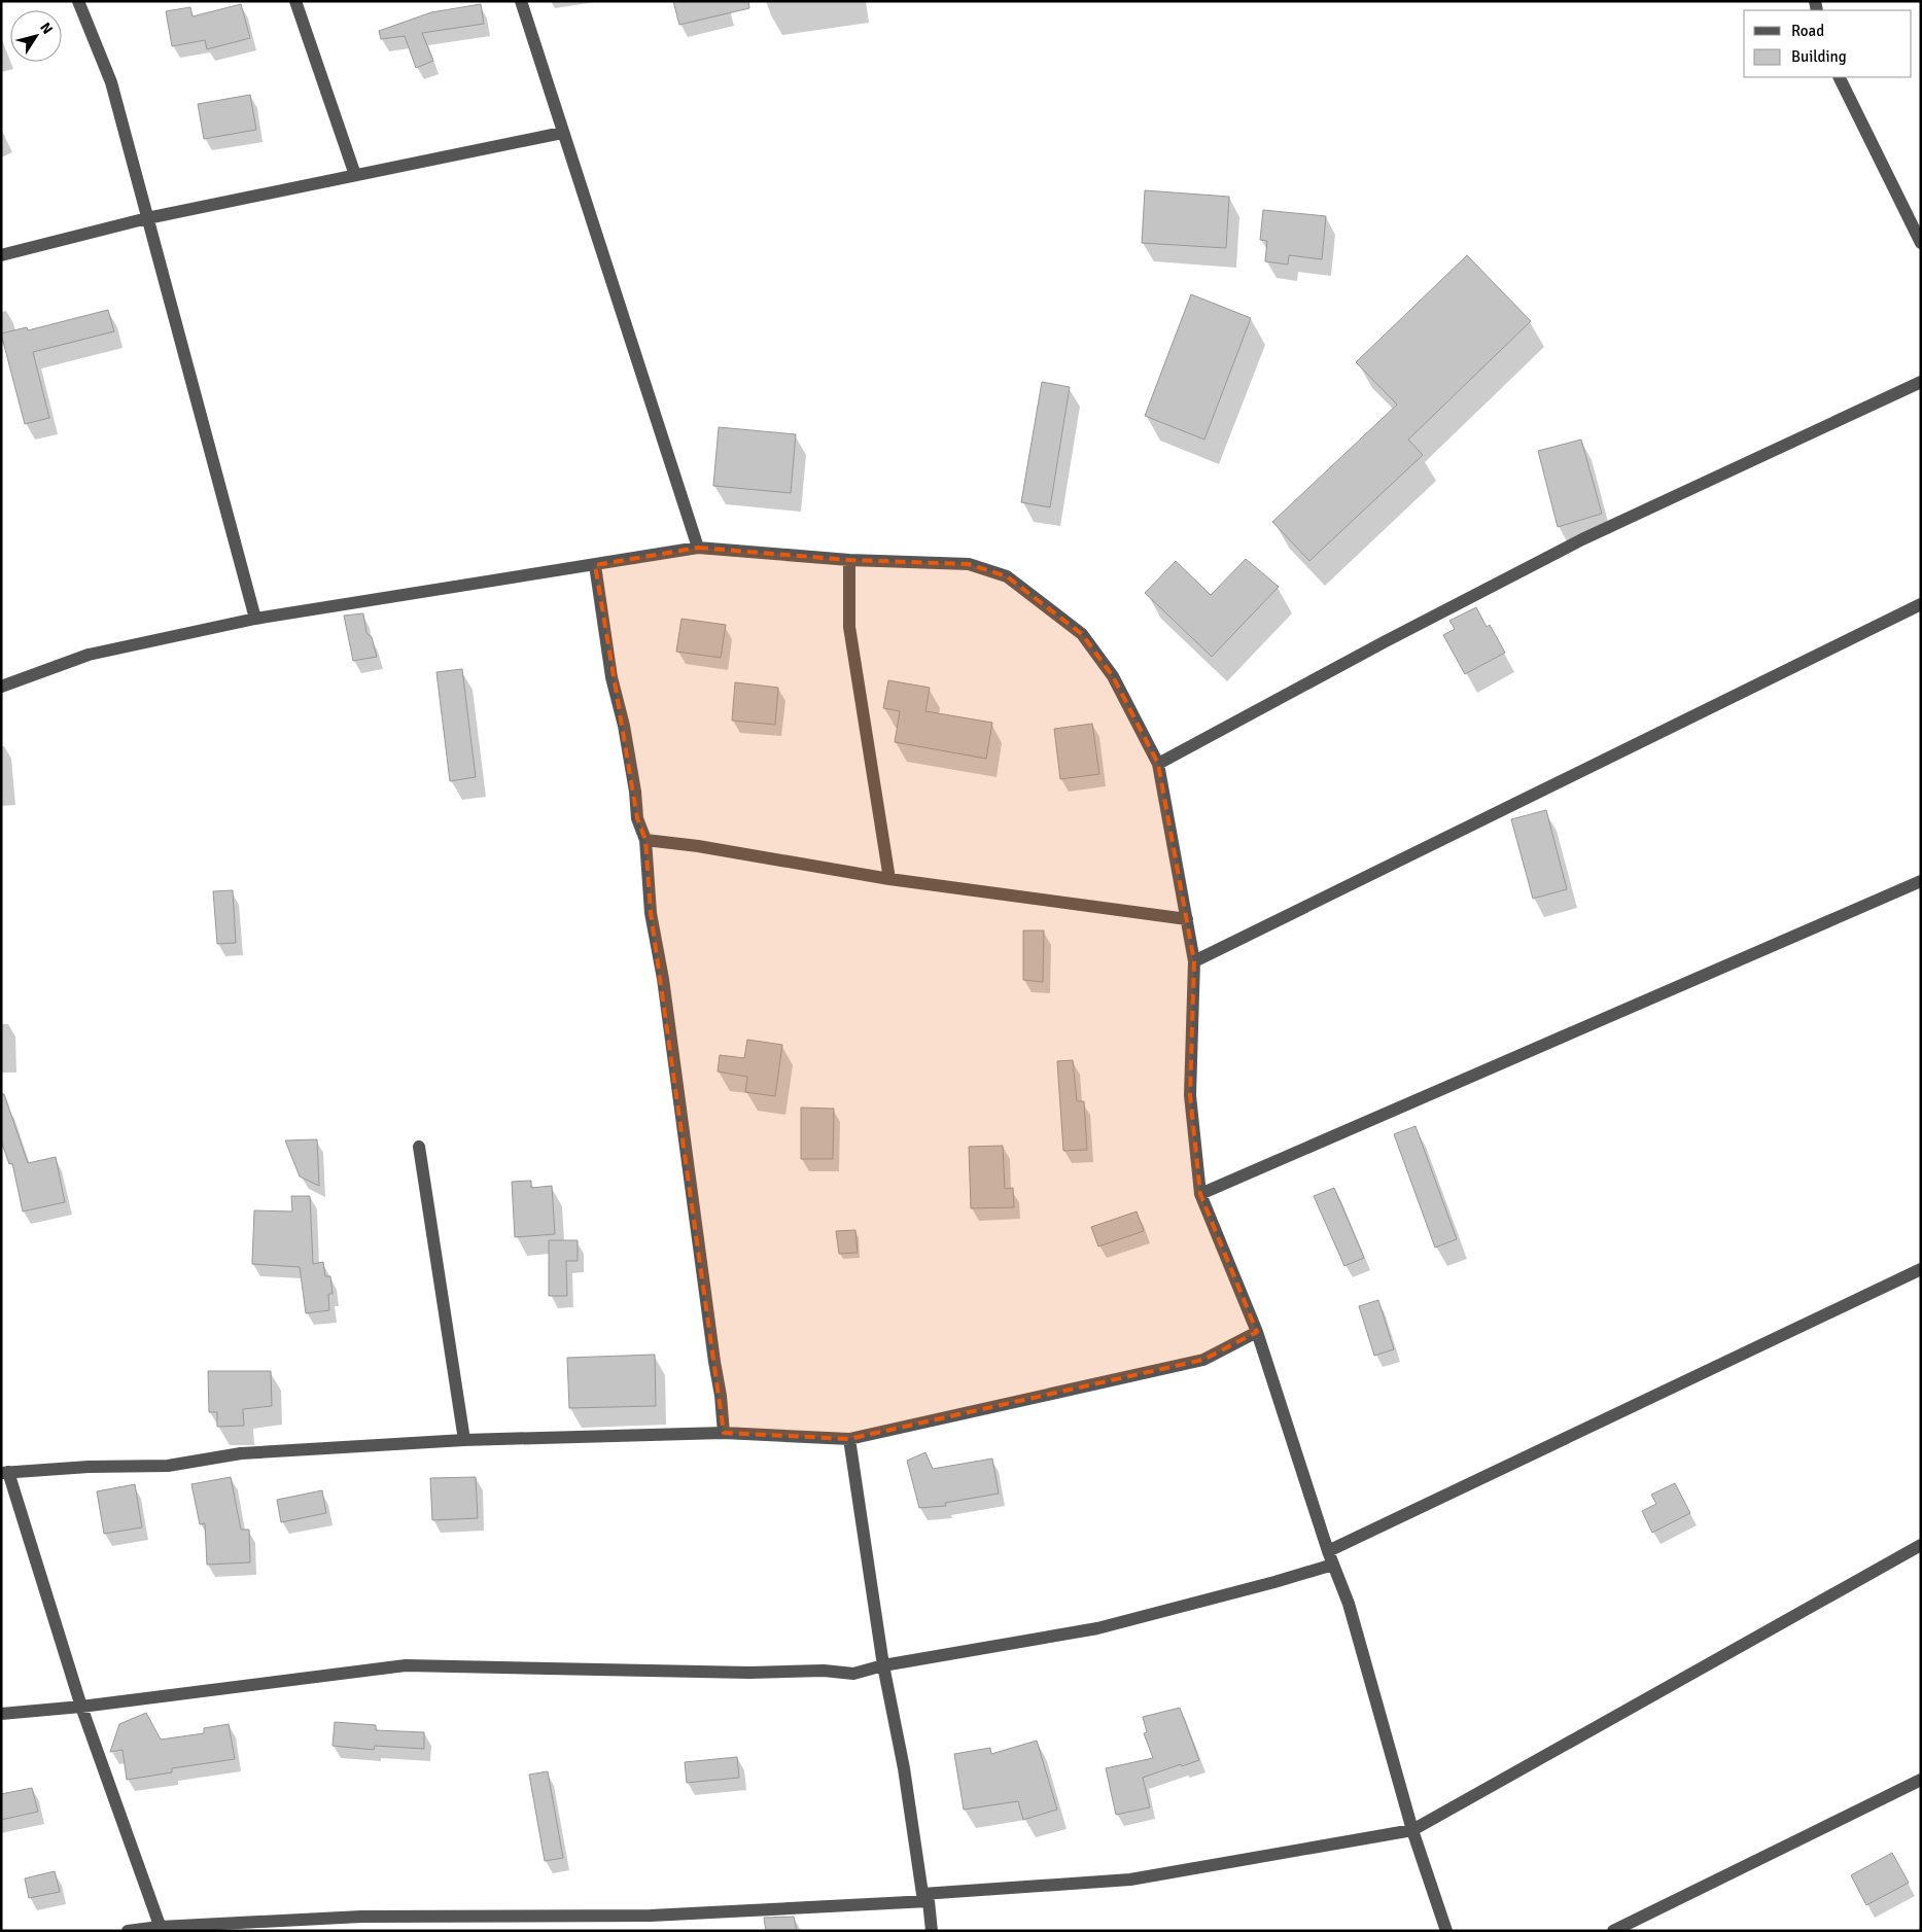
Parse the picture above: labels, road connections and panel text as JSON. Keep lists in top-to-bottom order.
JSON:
{
  "legend": ["Road", "Building"],
  "north": "top right"
}
